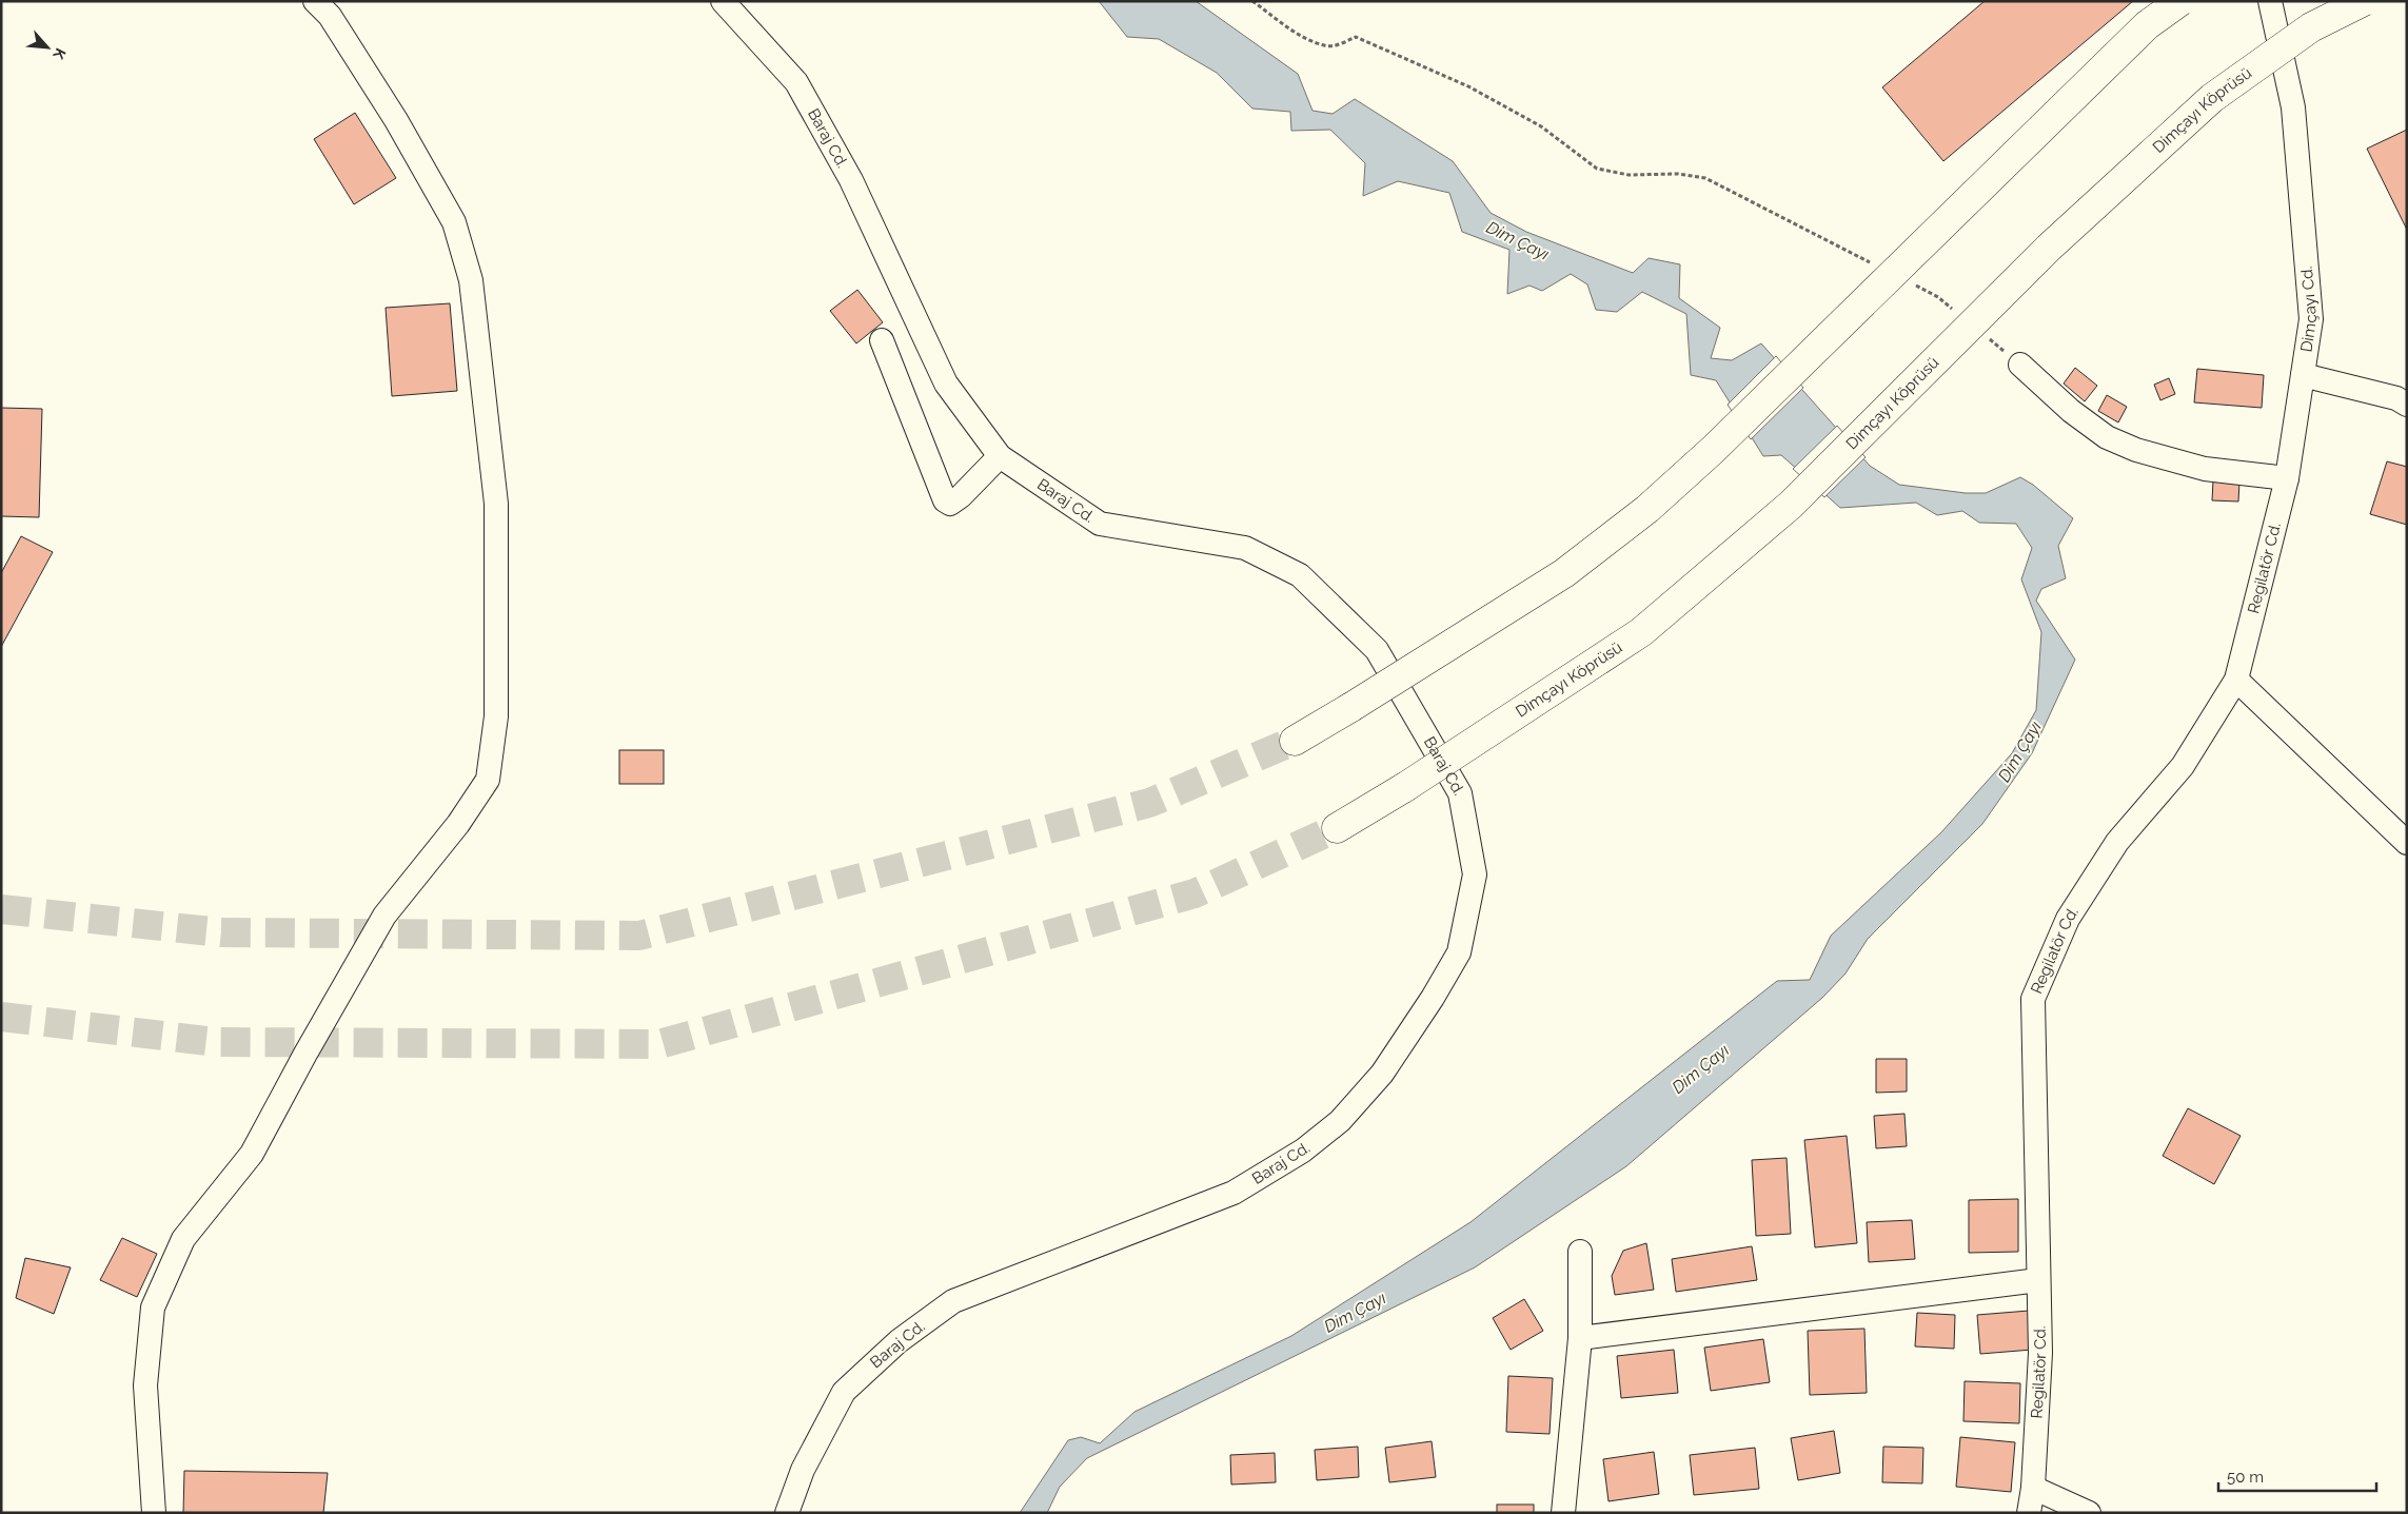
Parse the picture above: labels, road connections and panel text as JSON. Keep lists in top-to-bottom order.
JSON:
{
  "streets": {
    "highway": ["Dimçayı Köprüsü"],
    "street": ["Baraj Cd.", "Dimçayı Cd.", "Regilatör Cd."]
  },
  "crossings": [
    ["Dimçayı Cd.", "Regilatör Cd."]
  ],
  "water": ["Dim Çayı"],
  "scale_bar": "50 m",
  "north": "bottom right"
}
